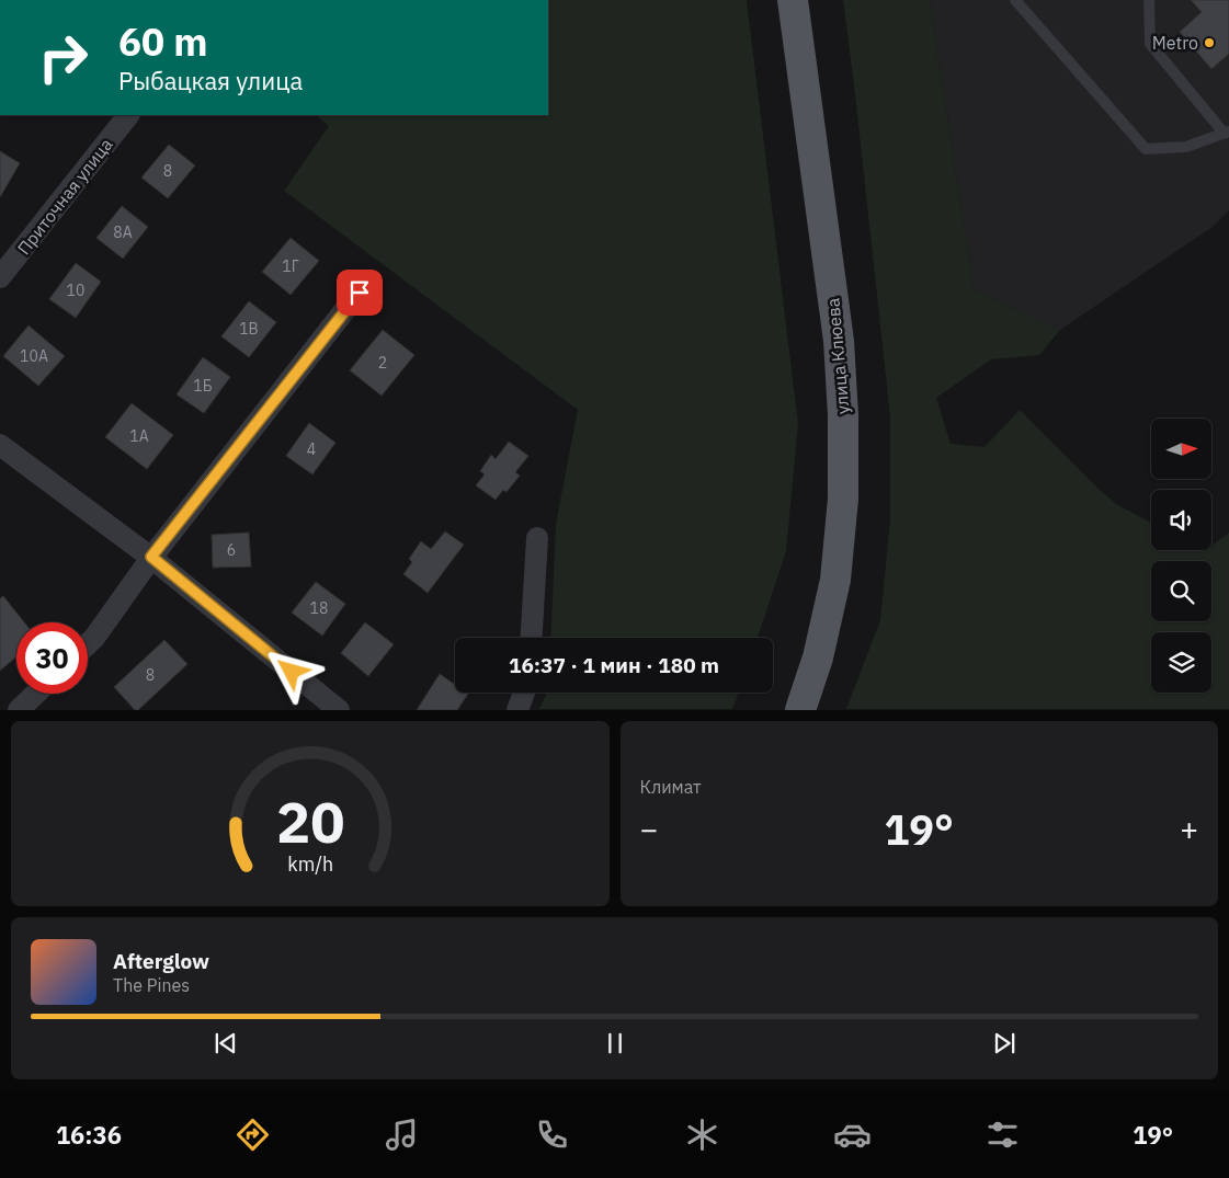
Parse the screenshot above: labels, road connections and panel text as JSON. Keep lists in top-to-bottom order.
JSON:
{
  "streets": {
    "main road": ["улица Клюева"],
    "street": ["Приточная улица"]
  },
  "places": ["Metro"],
  "house_numbers": [
    "8",
    "8А",
    "1Г",
    "10",
    "1В",
    "10А",
    "2",
    "1Б",
    "1А",
    "4",
    "6",
    "18",
    "8"
  ],
  "north": "right",
  "page": {
    "turn": ["60 m", "Рыбацкая улица"],
    "limit": "30",
    "trip": "16:37 · 1 мин · 180 m",
    "tile": "Климат",
    "heat": ["−", "19°", "+"],
    "song": ["Afterglow", "The Pines"],
    "tabs": ["16:36", "19°"],
    "gauge": ["20", "km/h"]
  }
}
